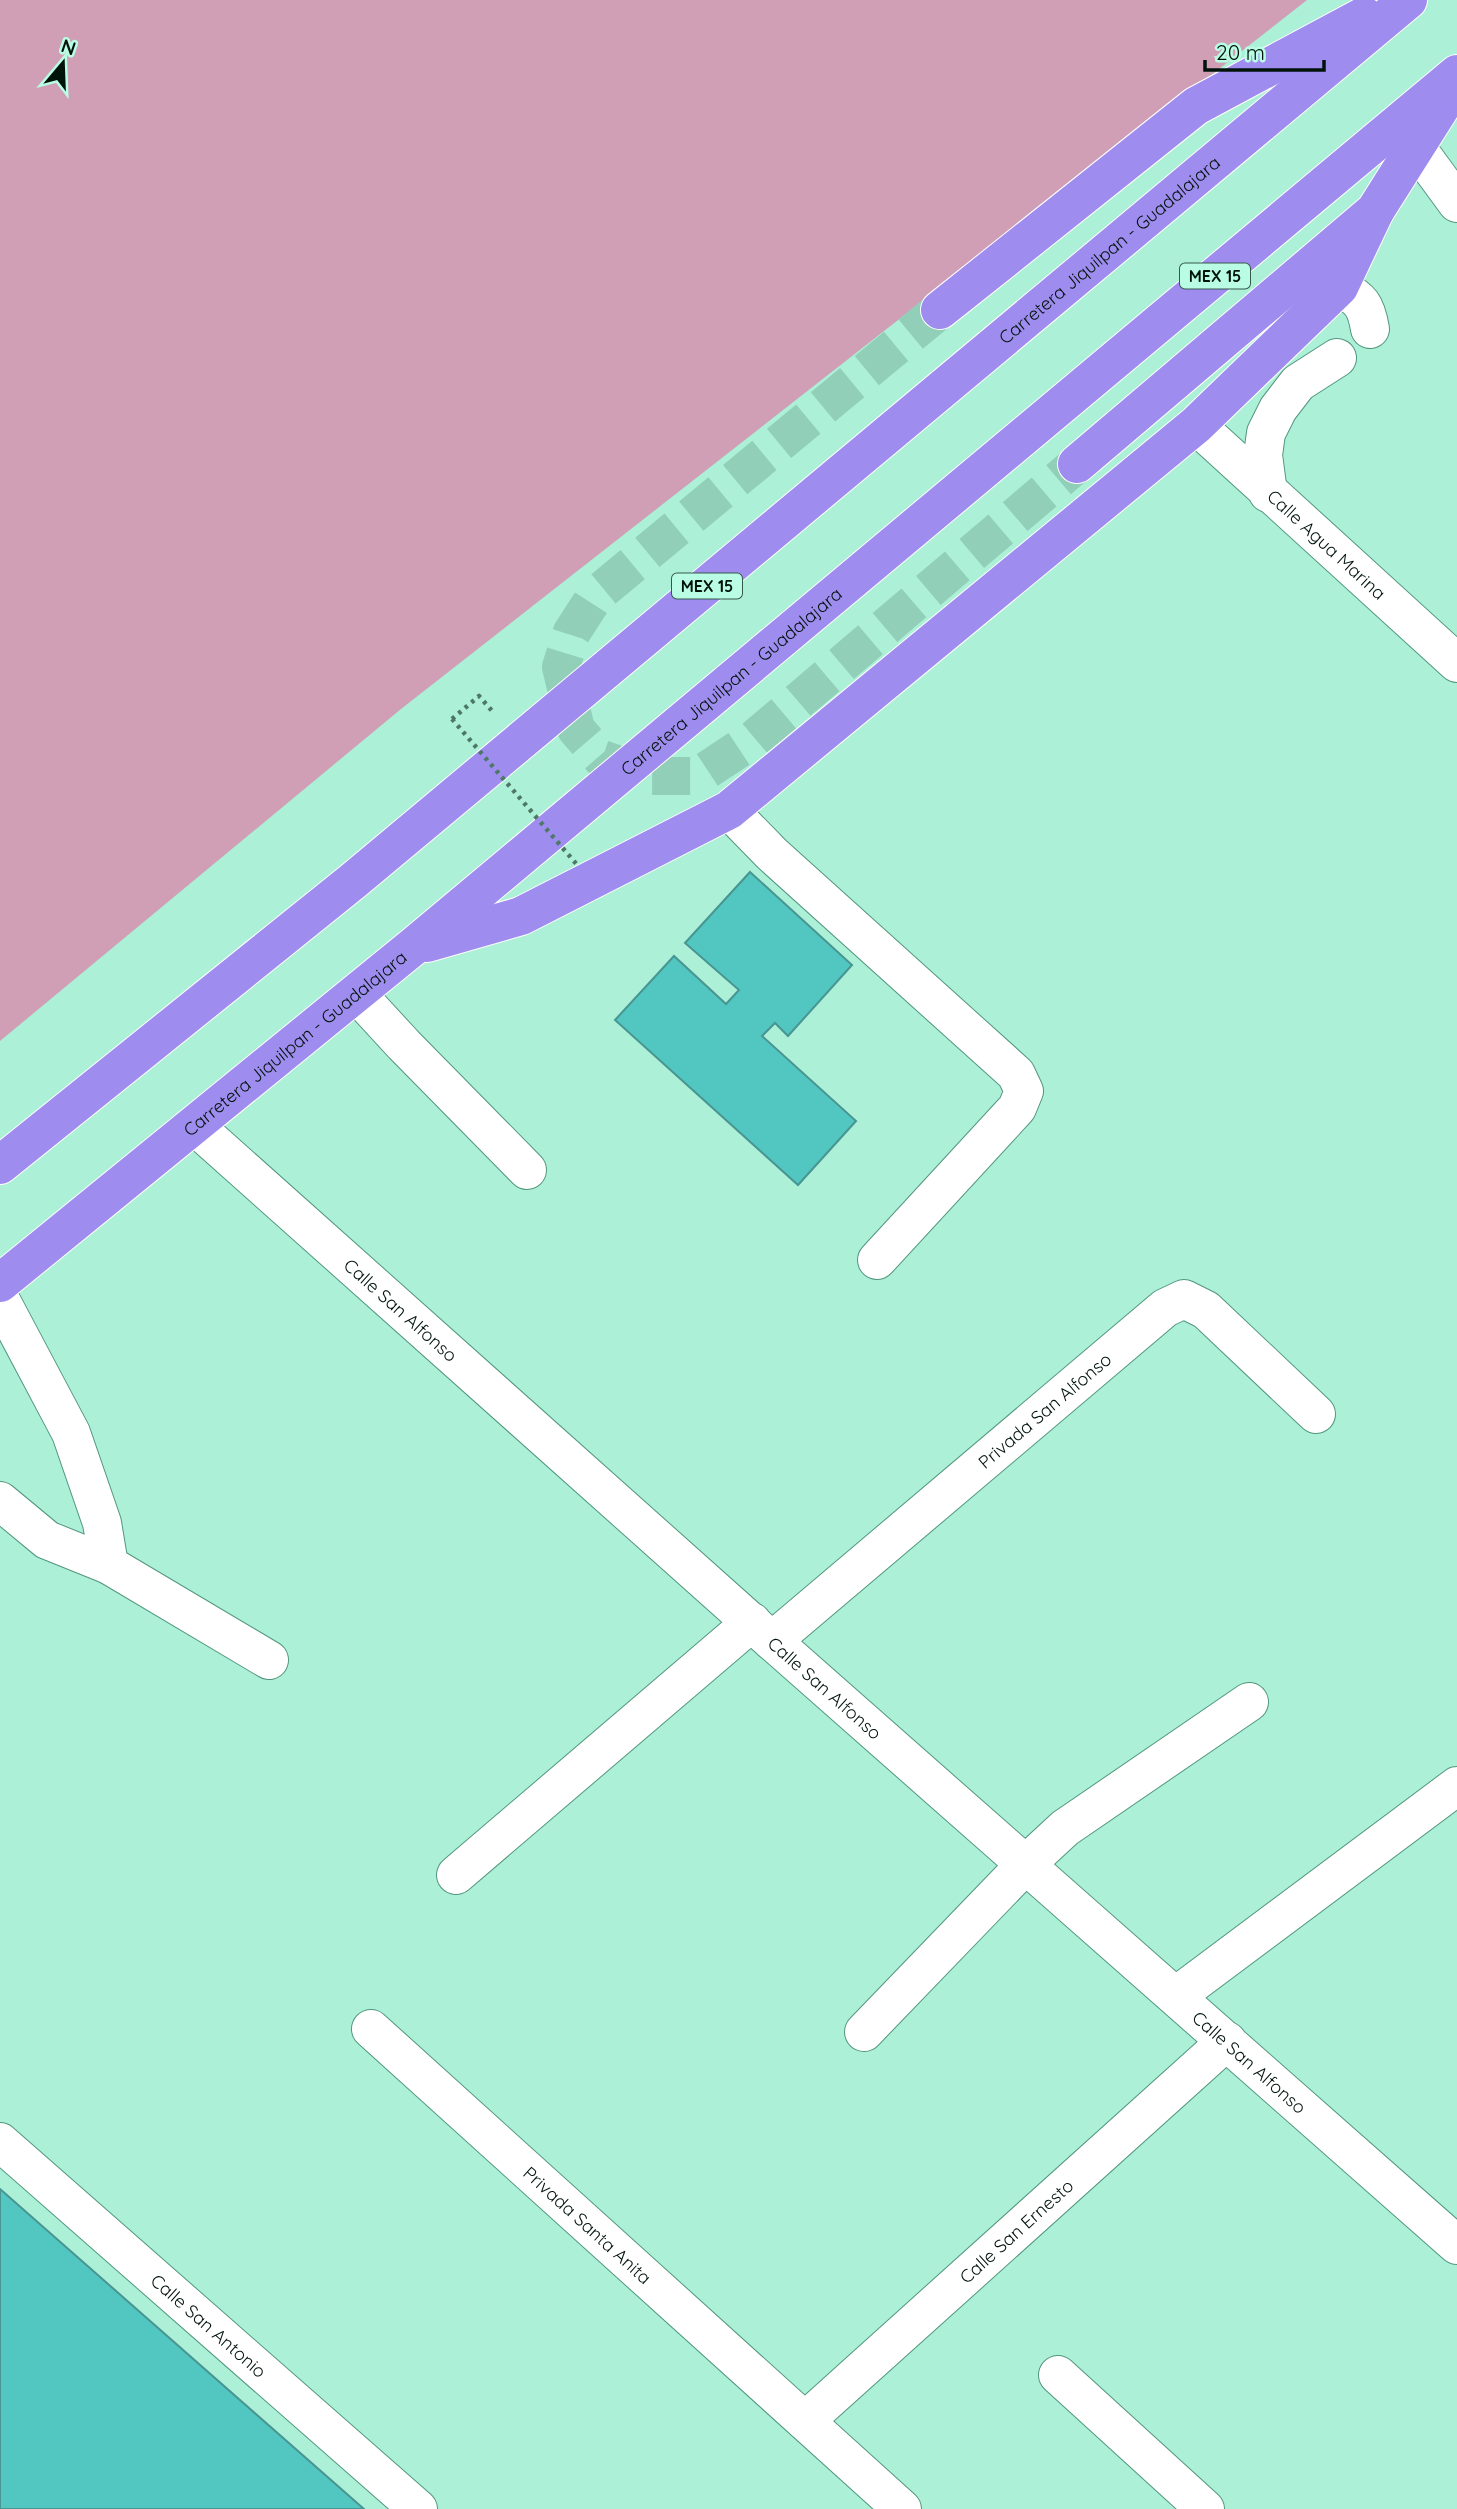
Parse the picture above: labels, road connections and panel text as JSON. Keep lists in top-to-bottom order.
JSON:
{
  "streets": {
    "highway": ["Carretera Jiquilpan - Guadalajara", "MEX 15"],
    "street": [
      "Calle Agua Marina",
      "Calle San Alfonso",
      "Privada San Alfonso",
      "Privada Santa Anita",
      "Calle San Ernesto",
      "Calle San Antonio"
    ]
  },
  "crossings": [
    ["Carretera Jiquilpan - Guadalajara", "Calle San Alfonso"],
    ["Calle San Alfonso", "Privada San Alfonso"],
    ["Calle San Alfonso", "Calle San Ernesto"],
    ["Privada Santa Anita", "Calle San Ernesto"]
  ],
  "scale_bar": "20 m",
  "north": "top"
}
